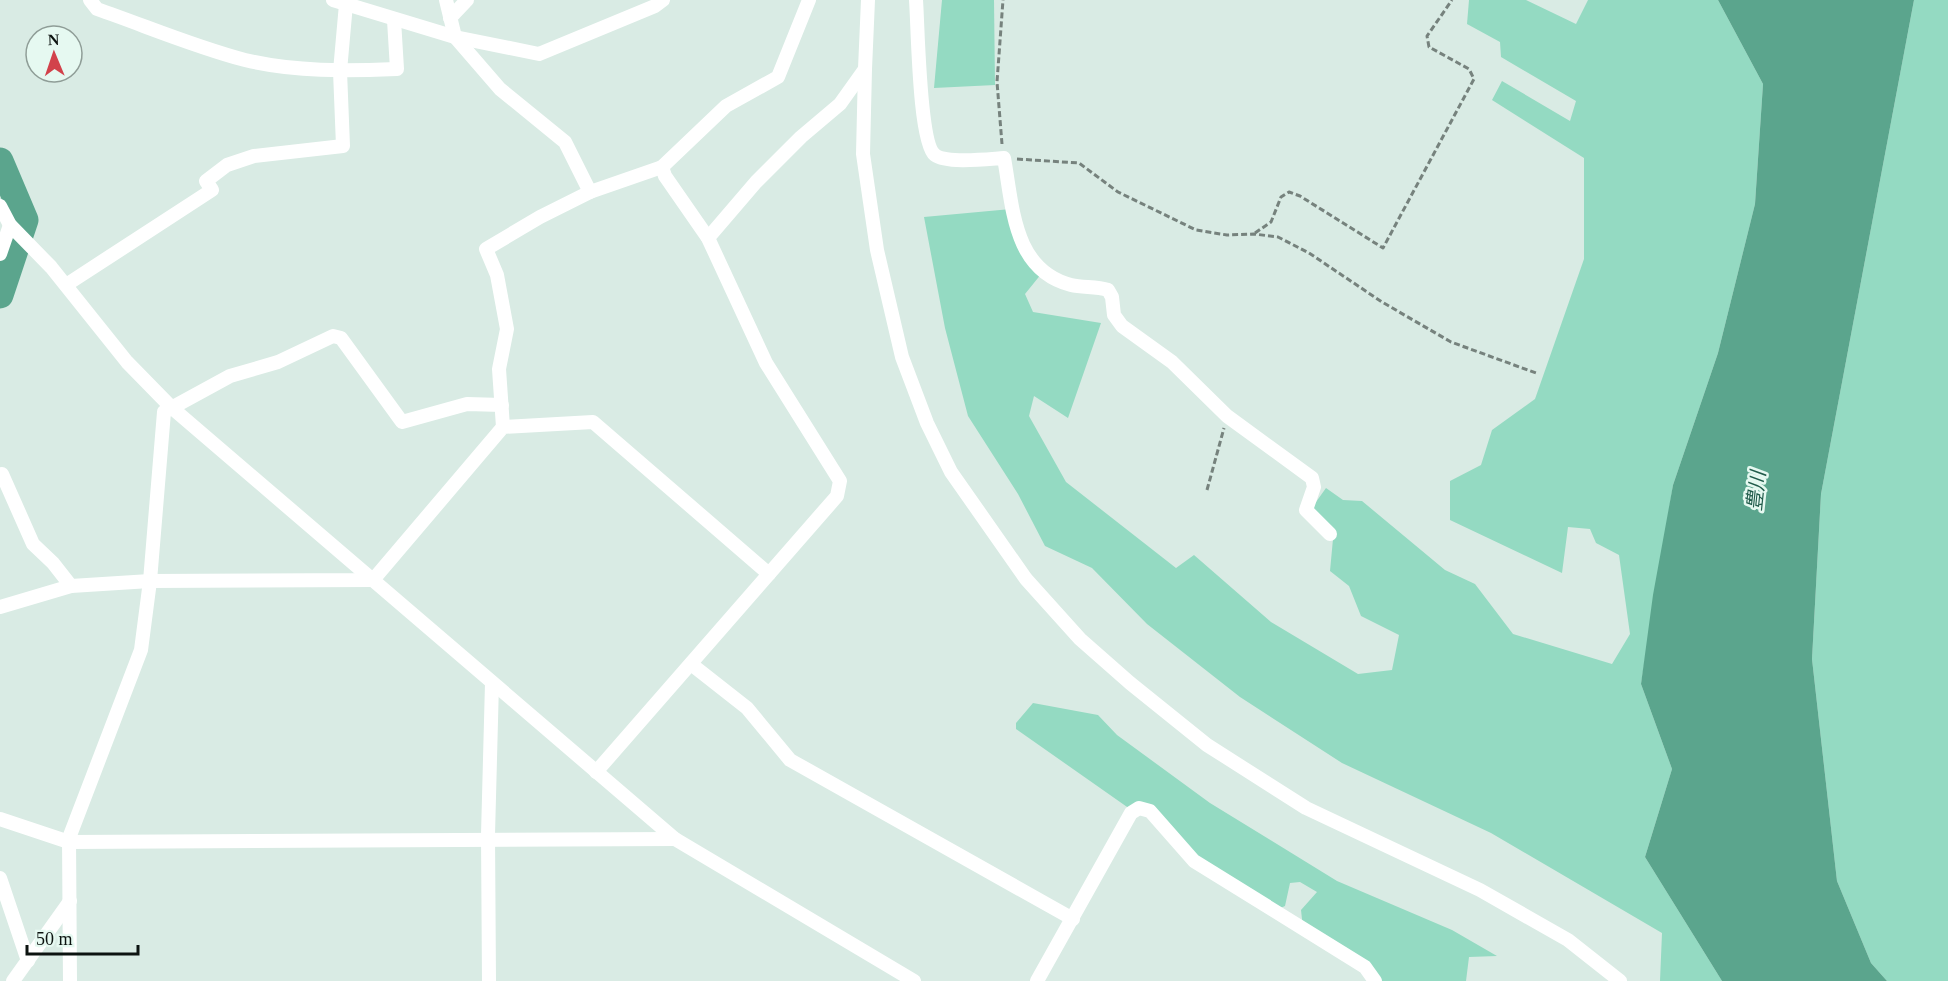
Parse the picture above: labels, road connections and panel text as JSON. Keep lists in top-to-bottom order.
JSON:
{
  "water": ["豊川"],
  "scale_bar": "50 m",
  "north": "top"
}
